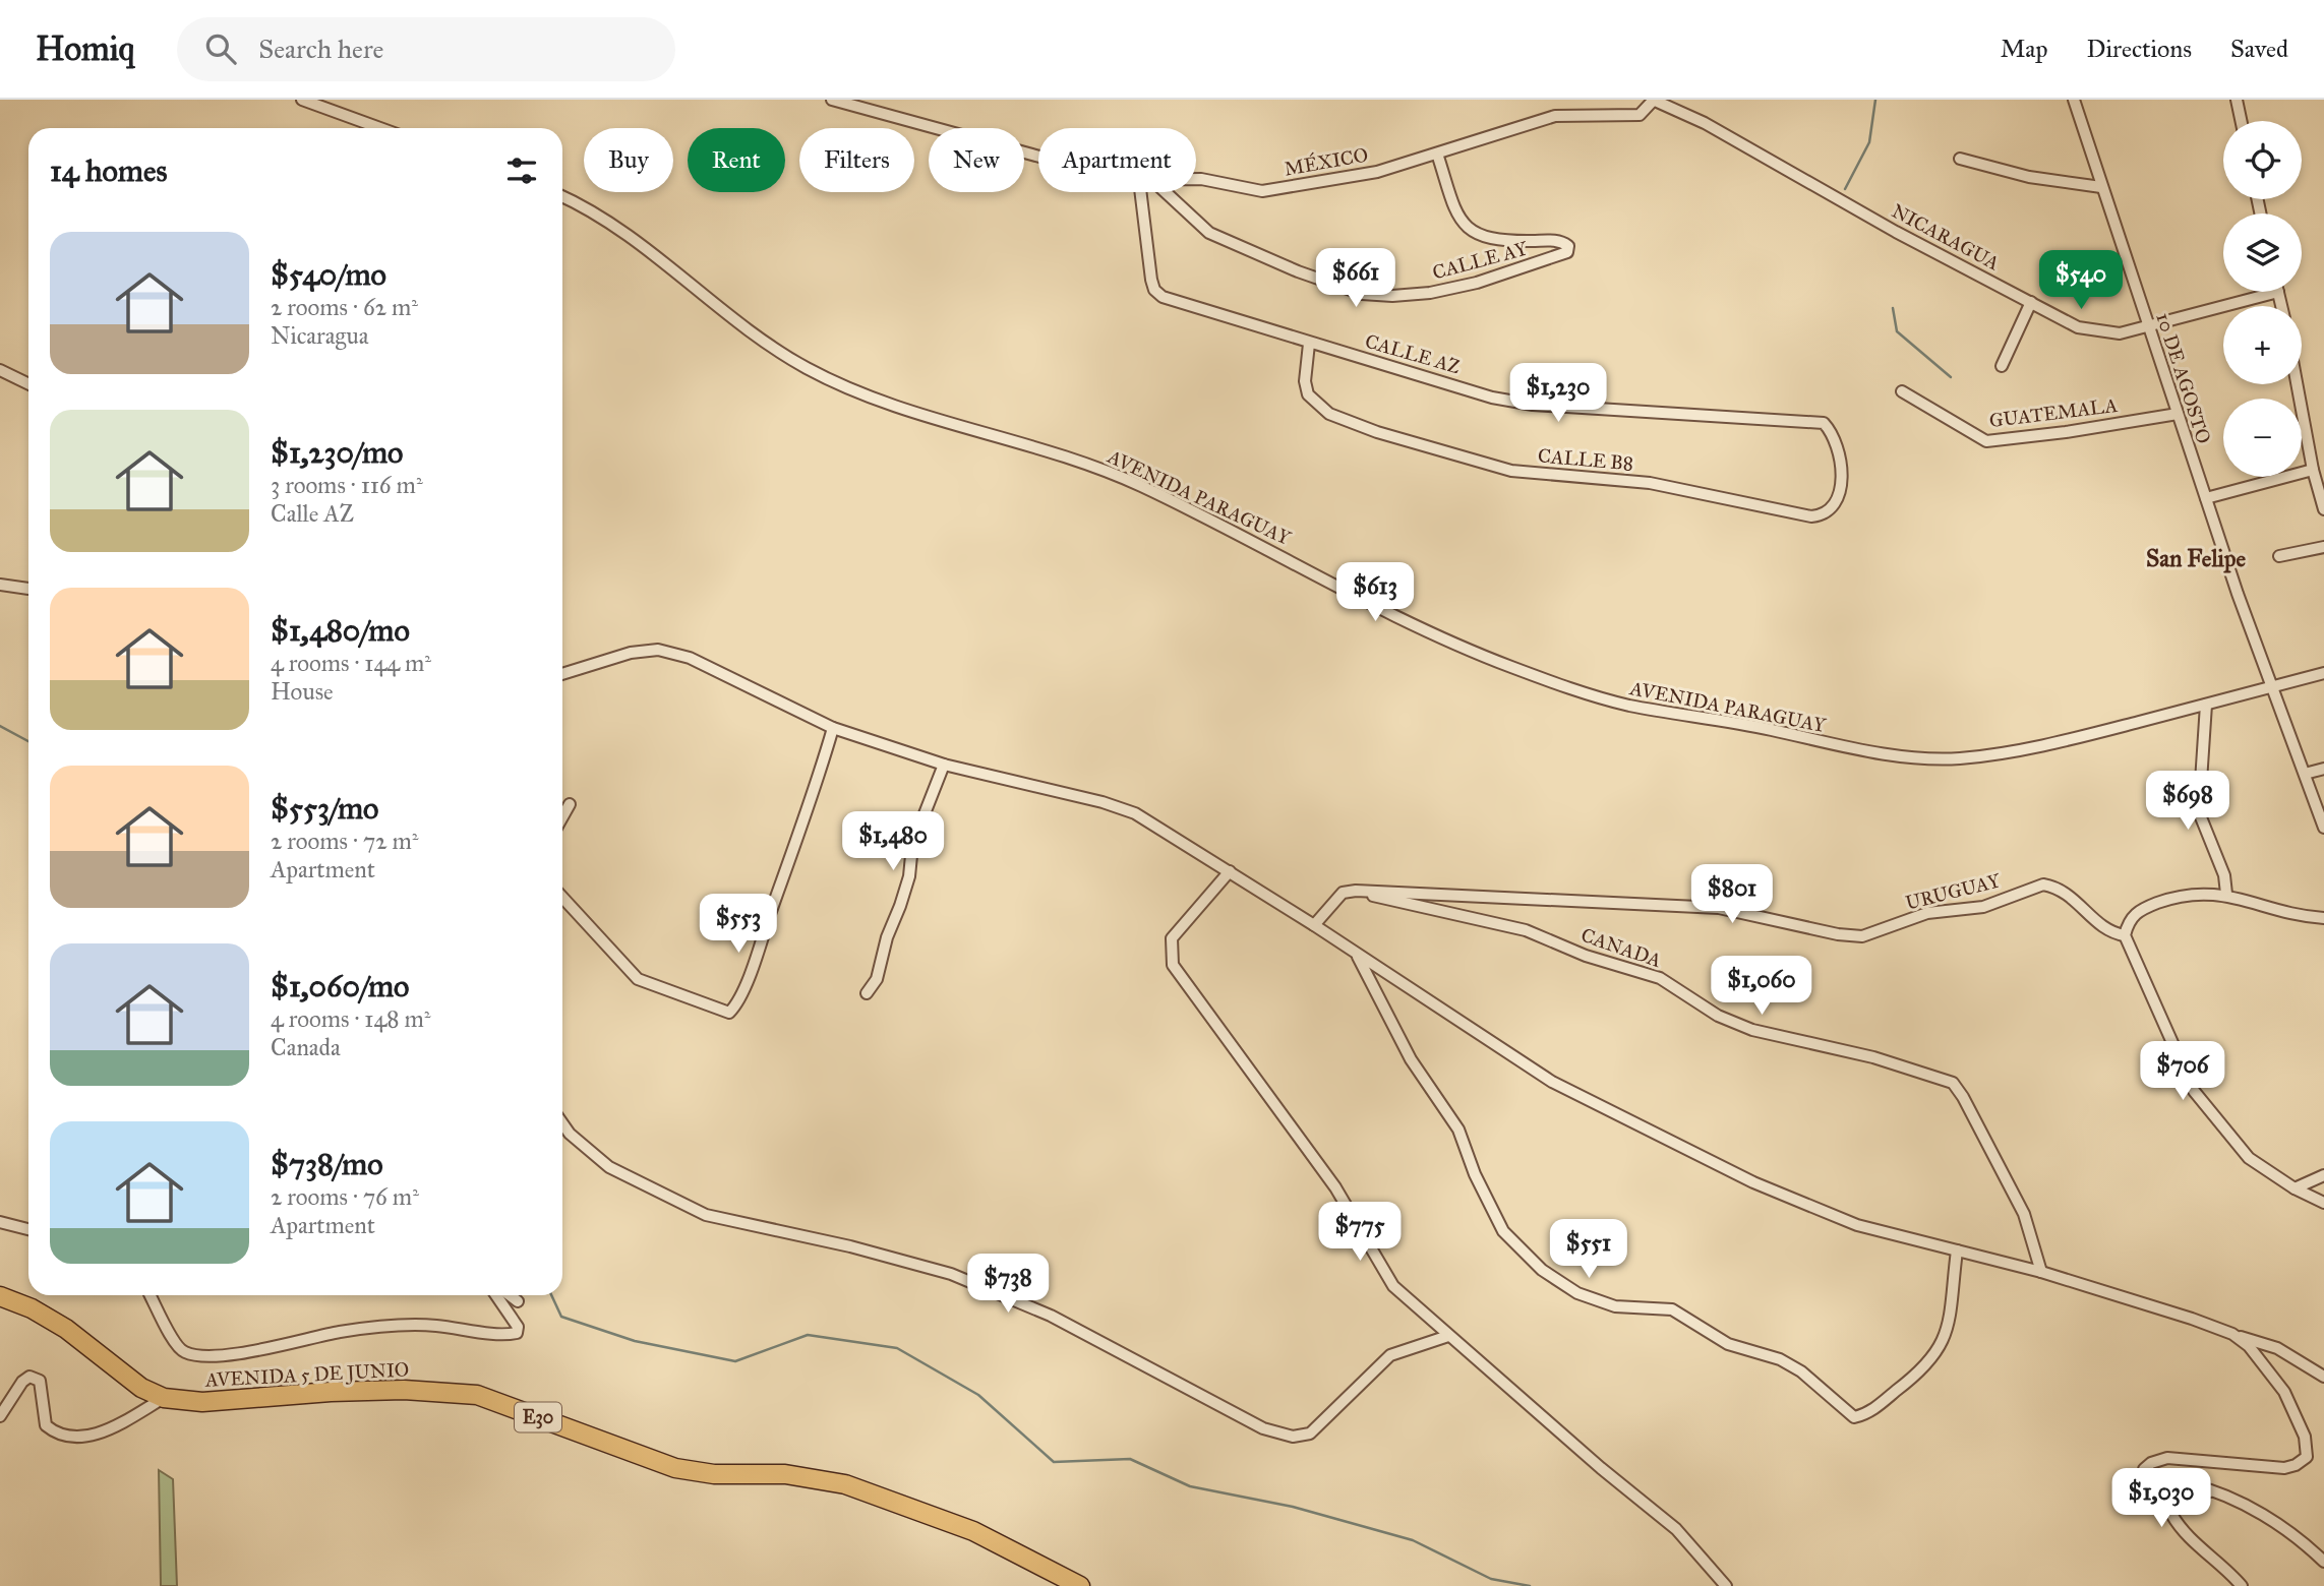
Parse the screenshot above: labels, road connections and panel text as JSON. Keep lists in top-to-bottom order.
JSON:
{
  "streets": {
    "main road": ["AVENIDA 5 DE JUNIO", "E30"],
    "street": [
      "MÉXICO",
      "NICARAGUA",
      "CALLE AY",
      "CALLE AZ",
      "10 DE AGOSTO",
      "GUATEMALA",
      "CALLE B8",
      "AVENIDA PARAGUAY",
      "URUGUAY",
      "CANADA"
    ]
  },
  "crossings": [
    ["MÉXICO", "NICARAGUA"],
    ["MÉXICO", "CALLE AY"],
    ["NICARAGUA", "10 DE AGOSTO"],
    ["CALLE AZ", "CALLE B8"],
    ["10 DE AGOSTO", "GUATEMALA"],
    ["10 DE AGOSTO", "AVENIDA PARAGUAY"],
    ["URUGUAY", "CANADA"]
  ],
  "districts": ["San Felipe"],
  "page": {
    "header": "Homiq",
    "search": "Search here",
    "nav": ["Map", "Directions", "Saved"],
    "map_buttons": ["+", "−"],
    "chip": [
      "Buy",
      "Rent",
      "Filters",
      "New",
      "Apartment"
    ],
    "heading": "14 homes",
    "list": [
      {
        "name": "$540/mo",
        "note": "2 rooms · 62 m² · Nicaragua"
      },
      {
        "name": "$1,230/mo",
        "note": "3 rooms · 116 m² · Calle AZ"
      },
      {
        "name": "$1,480/mo",
        "note": "4 rooms · 144 m² · House"
      },
      {
        "name": "$553/mo",
        "note": "2 rooms · 72 m² · Apartment"
      },
      {
        "name": "$1,060/mo",
        "note": "4 rooms · 148 m² · Canada"
      },
      {
        "name": "$738/mo",
        "note": "2 rooms · 76 m² · Apartment"
      }
    ],
    "price": [
      "$661",
      "$540",
      "$1,230",
      "$613",
      "$698",
      "$1,480",
      "$801",
      "$553",
      "$1,060",
      "$706",
      "$775",
      "$551",
      "$738",
      "$1,030"
    ]
  }
}
